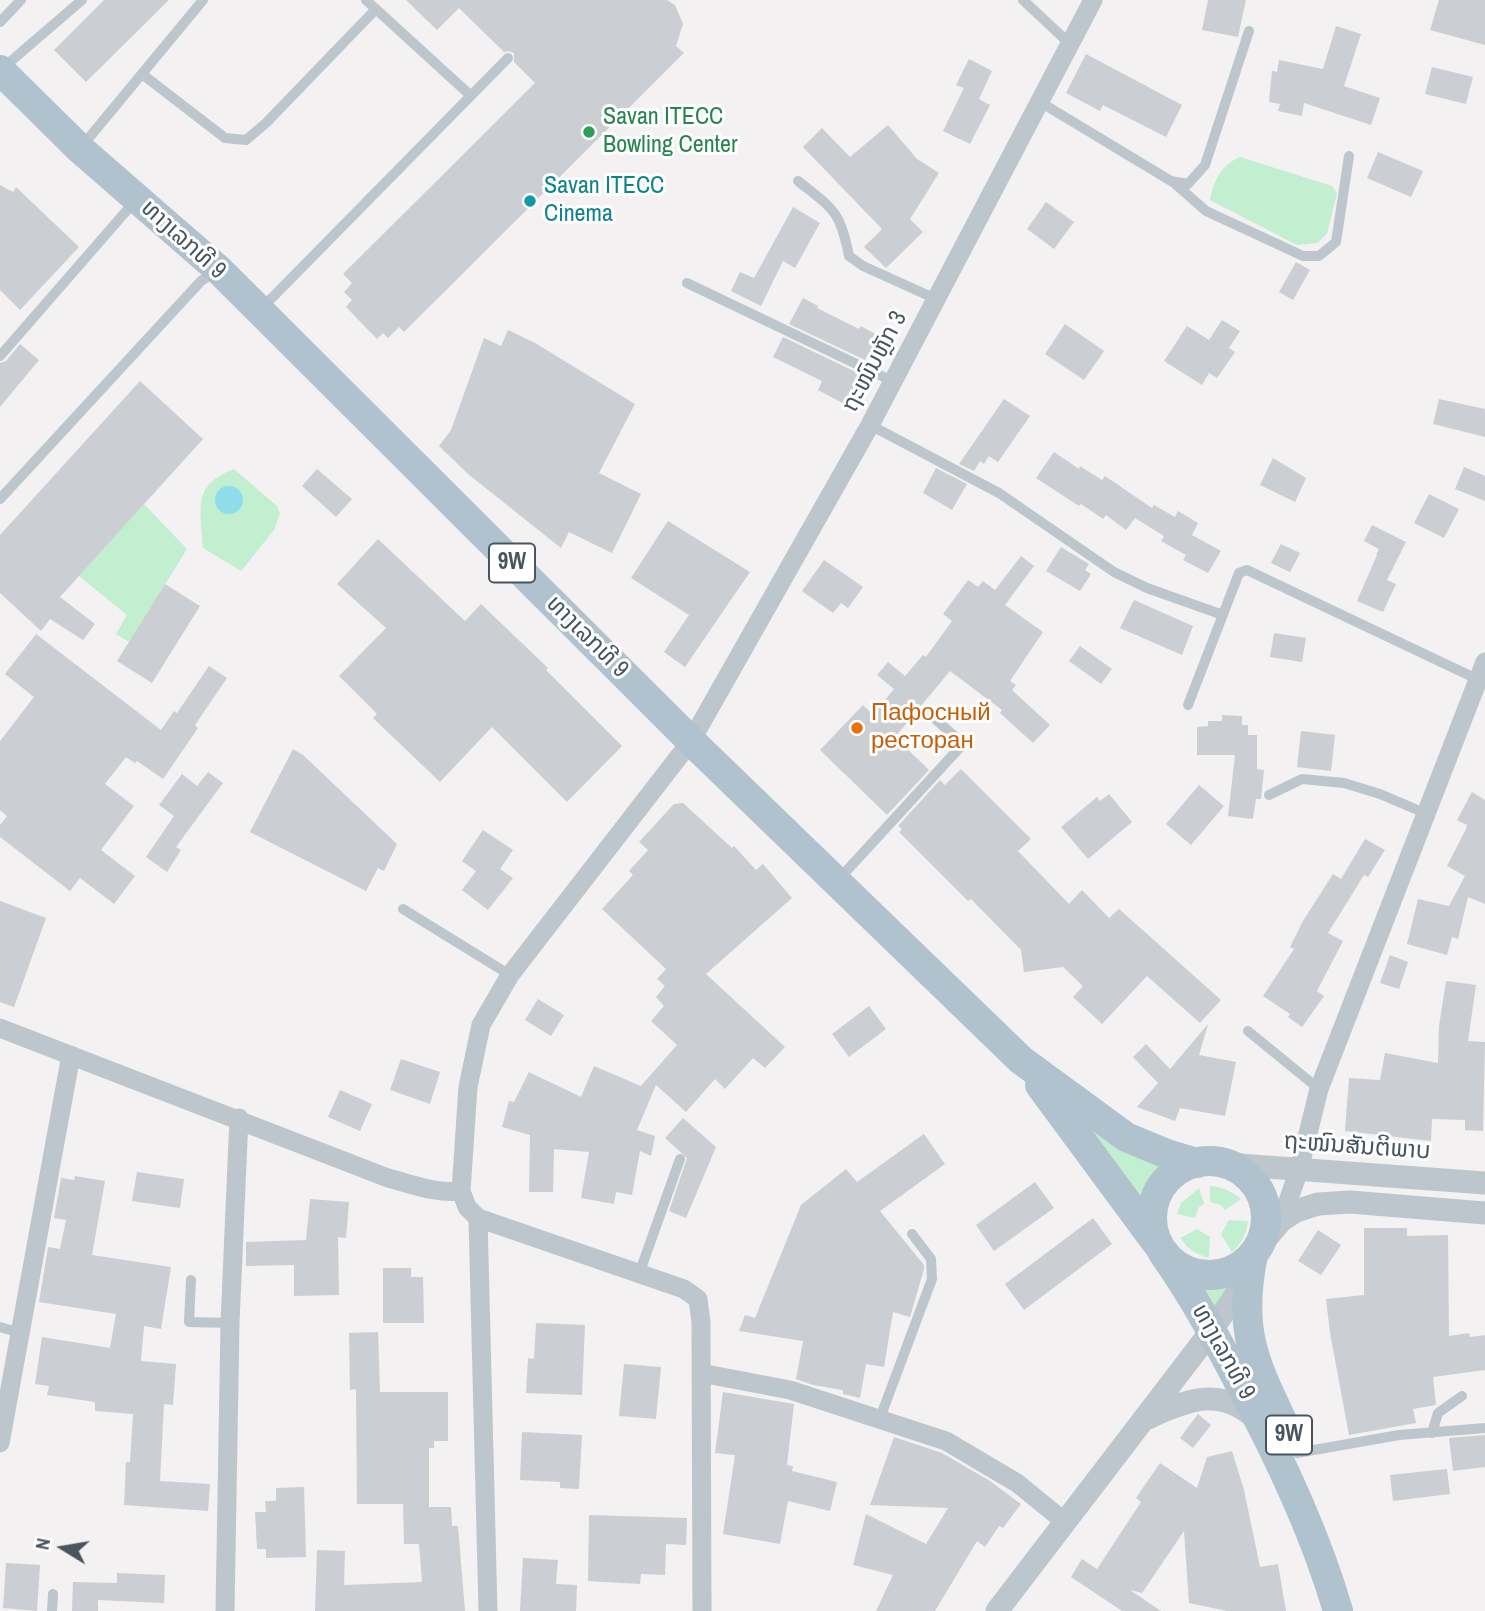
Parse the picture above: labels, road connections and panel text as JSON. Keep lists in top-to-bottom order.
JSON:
{
  "streets": {
    "main road": ["ທາງເລກທີ 9", "9W"],
    "street": ["ຖະໜົນຫຼັກ 3", "ຖະໜົນສັນຕິພາບ"]
  },
  "crossings": [
    ["ທາງເລກທີ 9", "ຖະໜົນຫຼັກ 3"],
    ["ທາງເລກທີ 9", "ຖະໜົນສັນຕິພາບ"]
  ],
  "places": ["Savan ITECC Bowling Center", "Savan ITECC Cinema", "Пафосный ресторан"],
  "north": "left"
}
